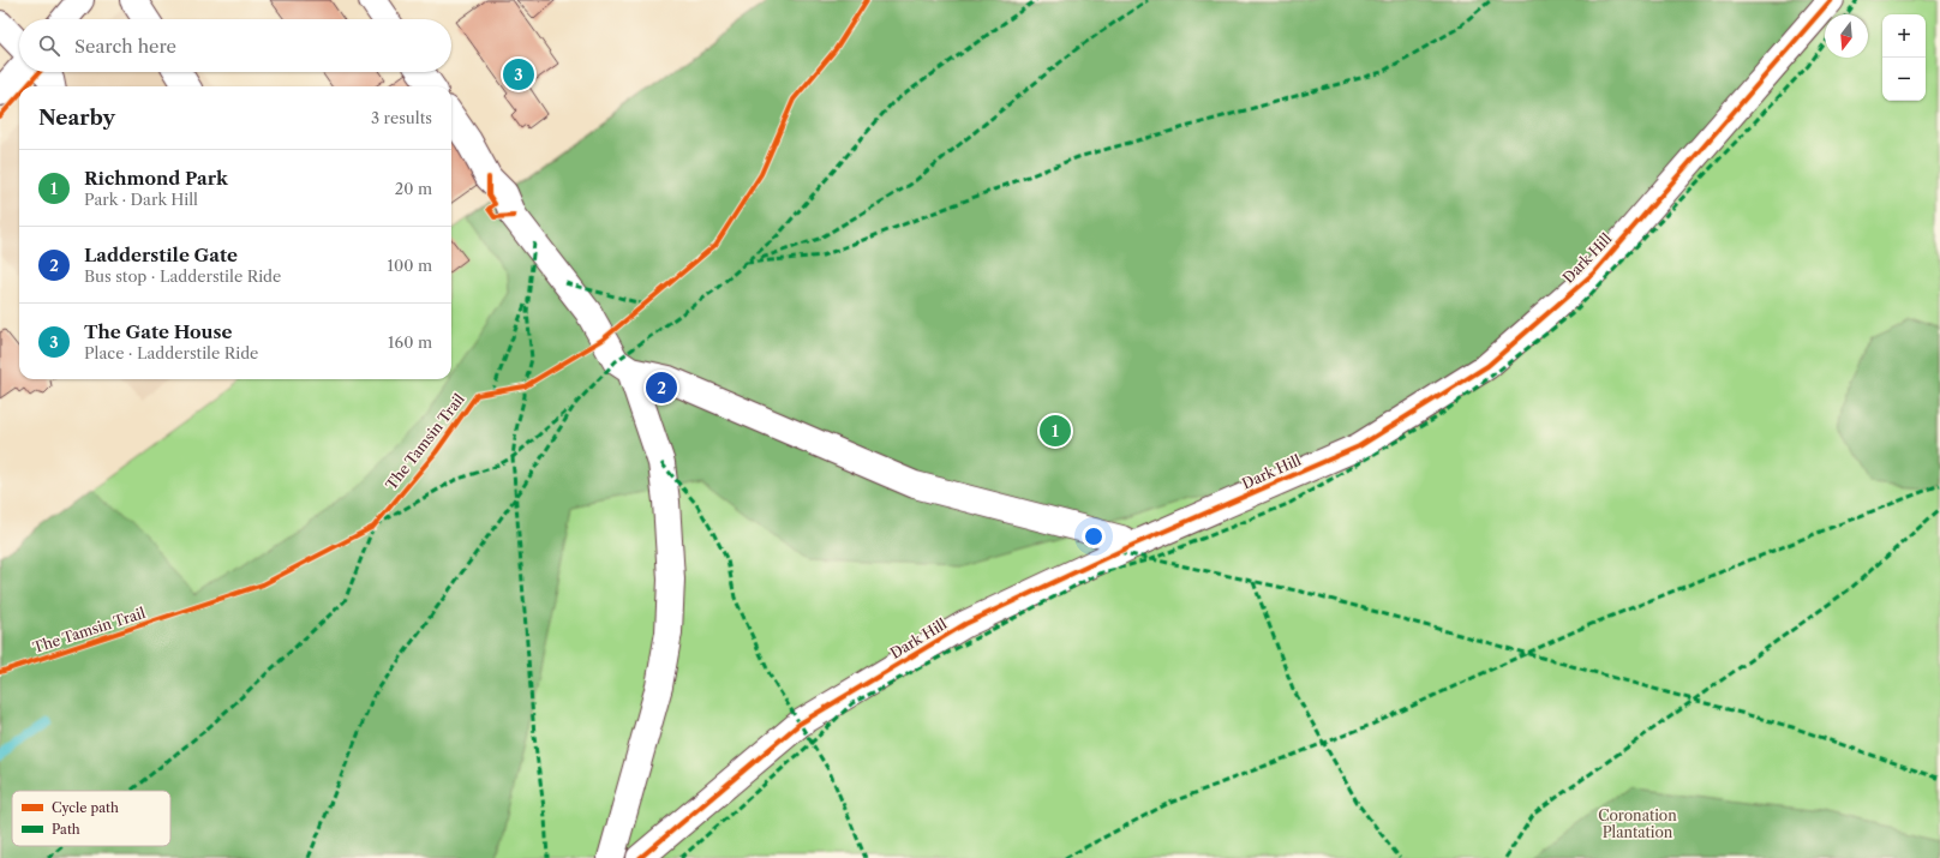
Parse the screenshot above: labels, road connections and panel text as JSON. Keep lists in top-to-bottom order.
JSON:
{
  "streets": {
    "street": ["Dark Hill"],
    "cycle path": ["The Tamsin Trail"]
  },
  "parks": ["Coronation Plantation"],
  "legend": ["Cycle path", "Path"],
  "north": "bottom",
  "page": {
    "map_buttons": ["+", "−"],
    "search": "Search here",
    "pins": ["3", "2", "1"],
    "heading": ["Nearby", "3 results"],
    "list": [
      {
        "mark": "1",
        "name": "Richmond Park",
        "note": "Park · Dark Hill",
        "value": "20 m"
      },
      {
        "mark": "2",
        "name": "Ladderstile Gate",
        "note": "Bus stop · Ladderstile Ride",
        "value": "100 m"
      },
      {
        "mark": "3",
        "name": "The Gate House",
        "note": "Place · Ladderstile Ride",
        "value": "160 m"
      }
    ]
  }
}
